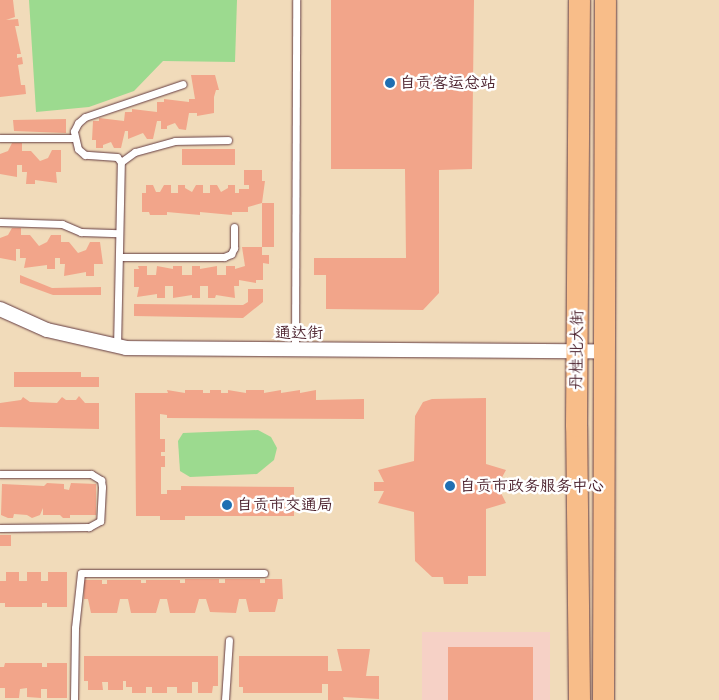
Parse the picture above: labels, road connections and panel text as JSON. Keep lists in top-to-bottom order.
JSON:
{
  "streets": {
    "main road": ["丹桂北大街"],
    "street": ["通达街"]
  },
  "crossings": [
    ["通达街", "丹桂北大街"]
  ],
  "places": ["自贡客运总站", "自贡市政务服务中心", "自贡市交通局"]
}
